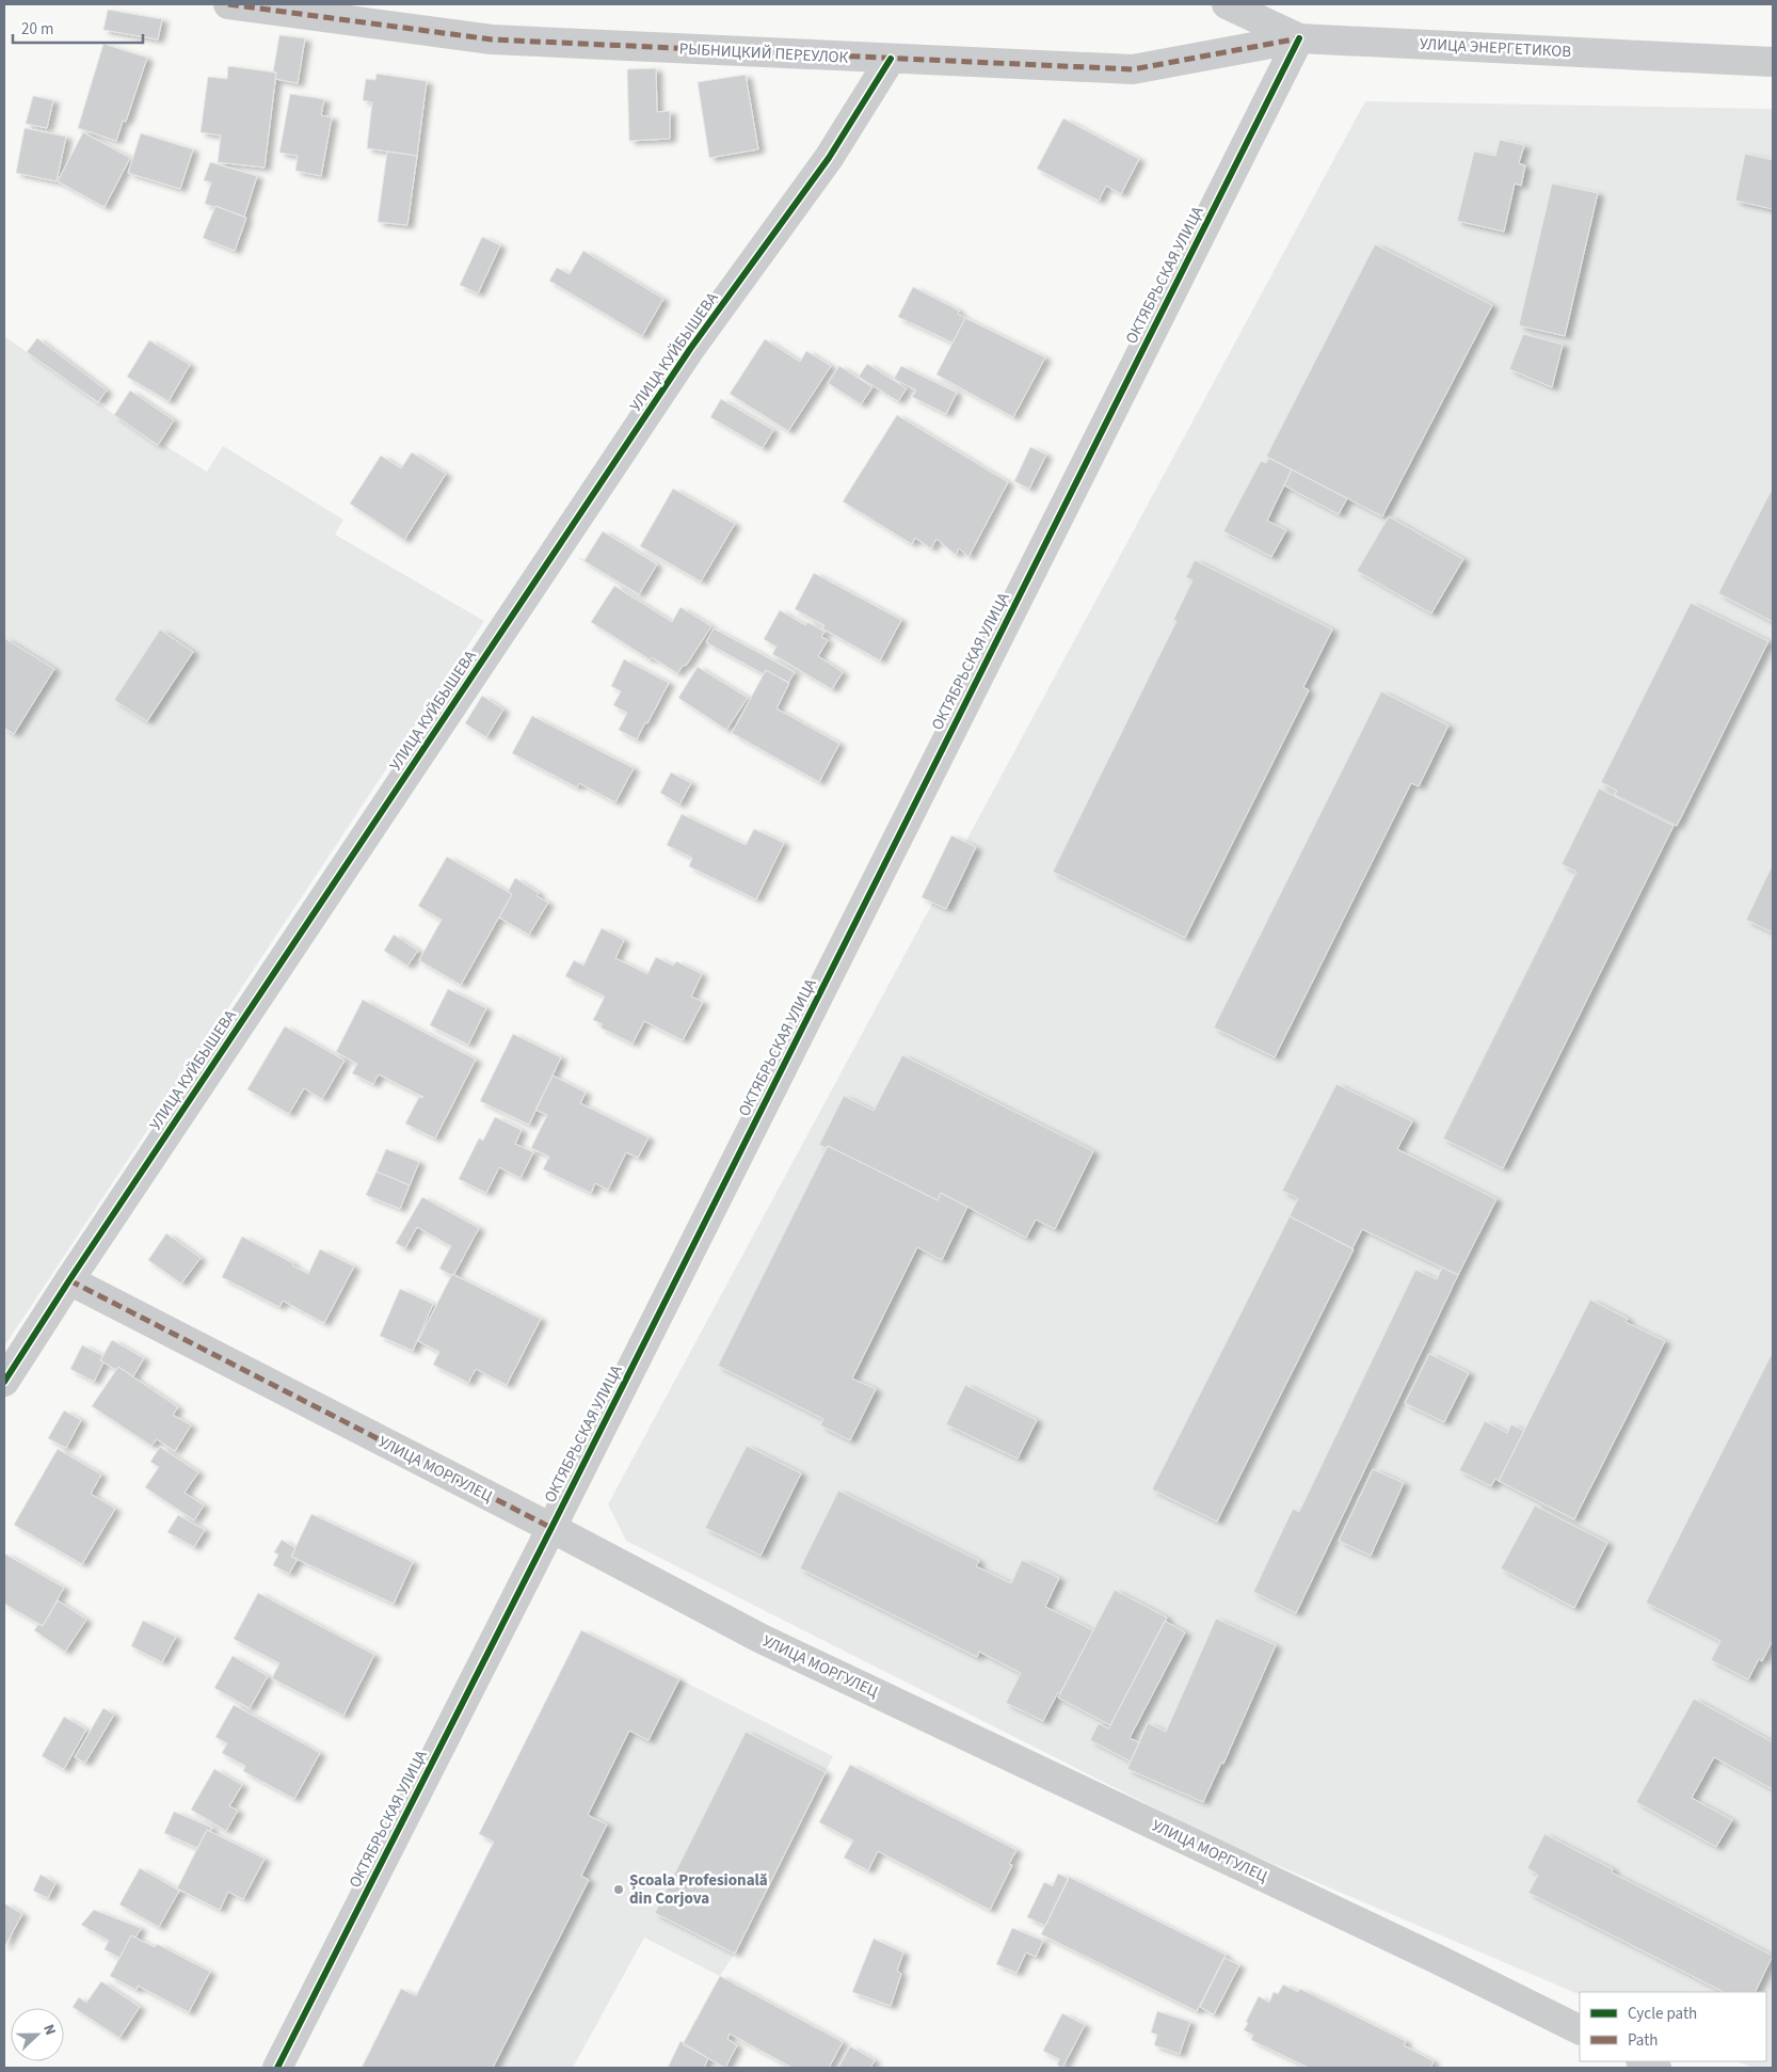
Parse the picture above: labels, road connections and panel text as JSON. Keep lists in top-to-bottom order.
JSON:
{
  "streets": {
    "street": [
      "УЛИЦА ЭНЕРГЕТИКОВ",
      "РЫБНИЦКИЙ ПЕРЕУЛОК",
      "ОКТЯБРЬСКАЯ УЛИЦА",
      "УЛИЦА КУЙБЫШЕВА",
      "УЛИЦА МОРГУЛЕЦ"
    ]
  },
  "crossings": [
    ["УЛИЦА ЭНЕРГЕТИКОВ", "РЫБНИЦКИЙ ПЕРЕУЛОК"],
    ["УЛИЦА ЭНЕРГЕТИКОВ", "ОКТЯБРЬСКАЯ УЛИЦА"],
    ["РЫБНИЦКИЙ ПЕРЕУЛОК", "ОКТЯБРЬСКАЯ УЛИЦА"],
    ["РЫБНИЦКИЙ ПЕРЕУЛОК", "УЛИЦА КУЙБЫШЕВА"],
    ["ОКТЯБРЬСКАЯ УЛИЦА", "УЛИЦА МОРГУЛЕЦ"],
    ["УЛИЦА КУЙБЫШЕВА", "УЛИЦА МОРГУЛЕЦ"]
  ],
  "places": ["Școala Profesională din Corjova"],
  "legend": ["Cycle path", "Path"],
  "scale_bar": "20 m",
  "north": "right"
}
